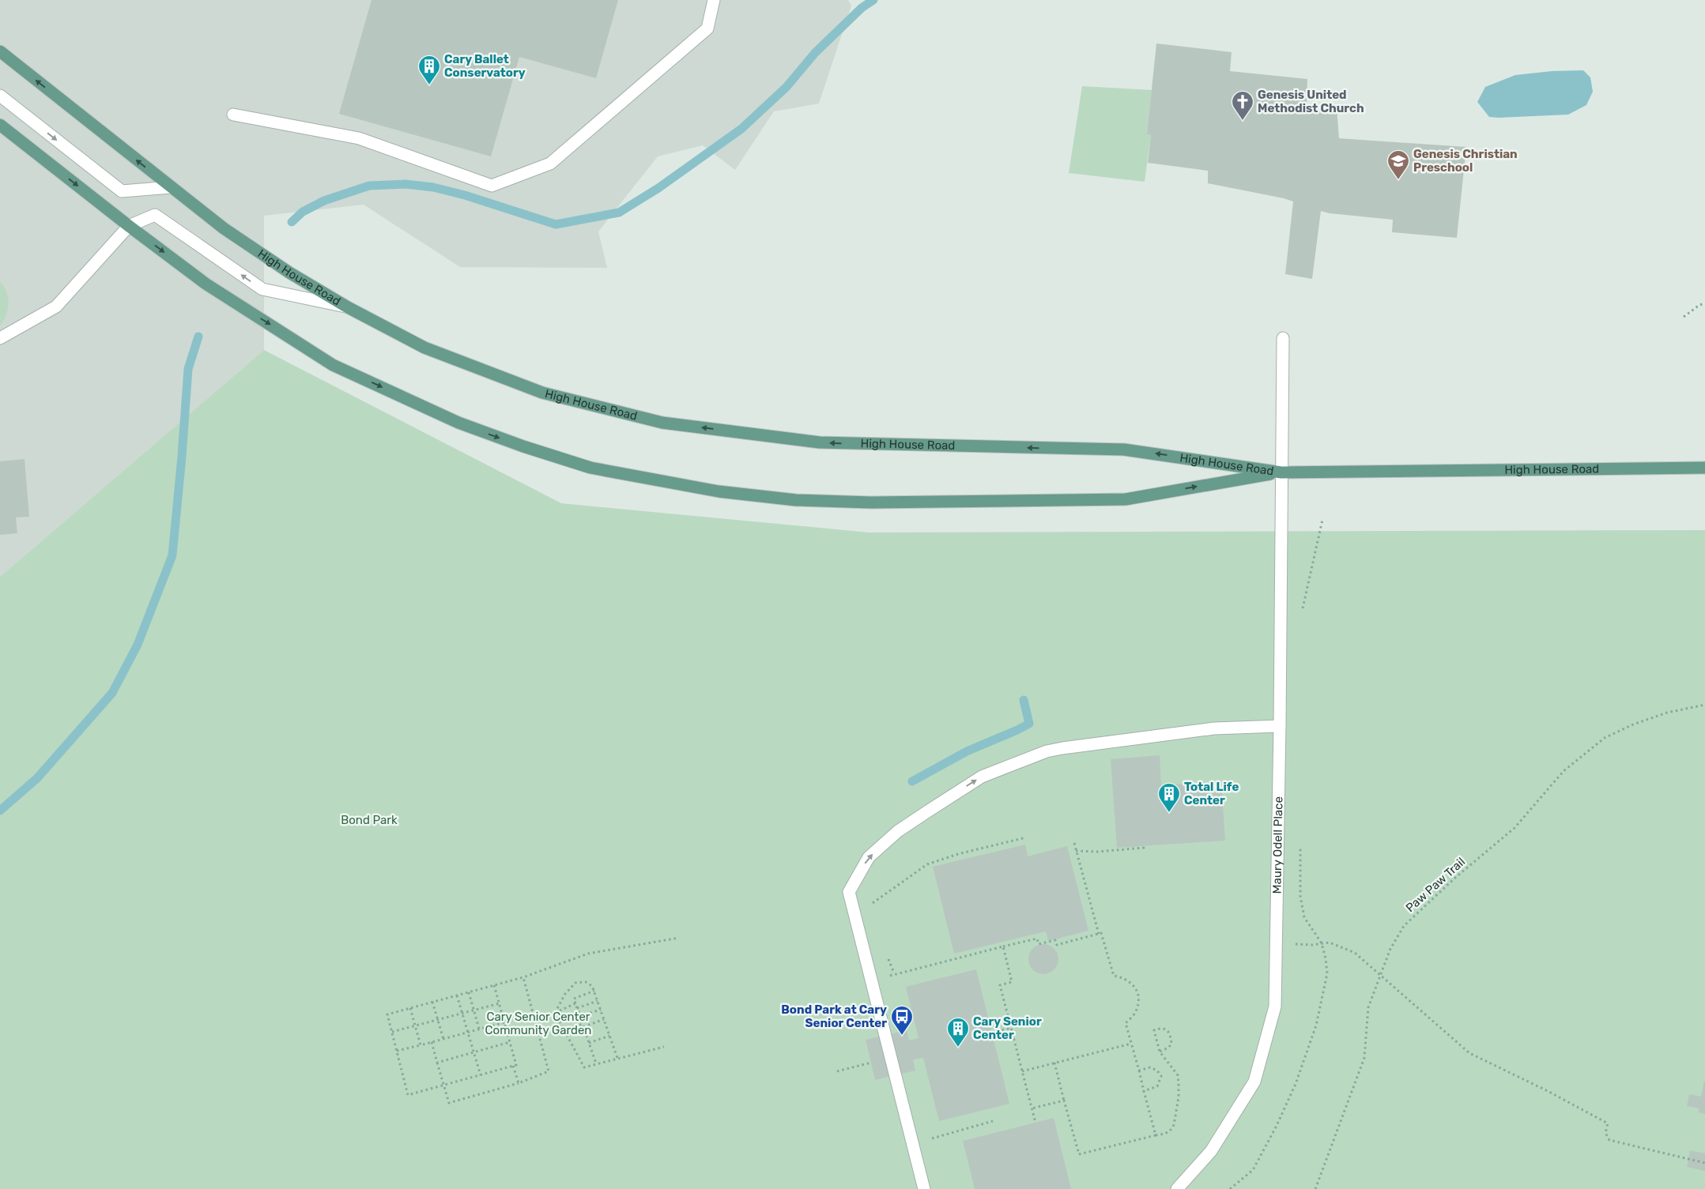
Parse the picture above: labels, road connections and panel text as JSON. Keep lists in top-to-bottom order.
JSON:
{
  "streets": {
    "main road": ["High House Road"],
    "street": ["Maury Odell Place"],
    "path": ["Paw Paw Trail"]
  },
  "crossings": [
    ["High House Road", "Maury Odell Place"]
  ],
  "parks": ["Bond Park", "Cary Senior Center Community Garden"],
  "places": {
    "building": ["Cary Ballet Conservatory", "Total Life Center", "Cary Senior Center"],
    "church": ["Genesis United Methodist Church"],
    "school or university": ["Genesis Christian Preschool"],
    "bus stop": ["Bond Park at Cary Senior Center"]
  }
}
